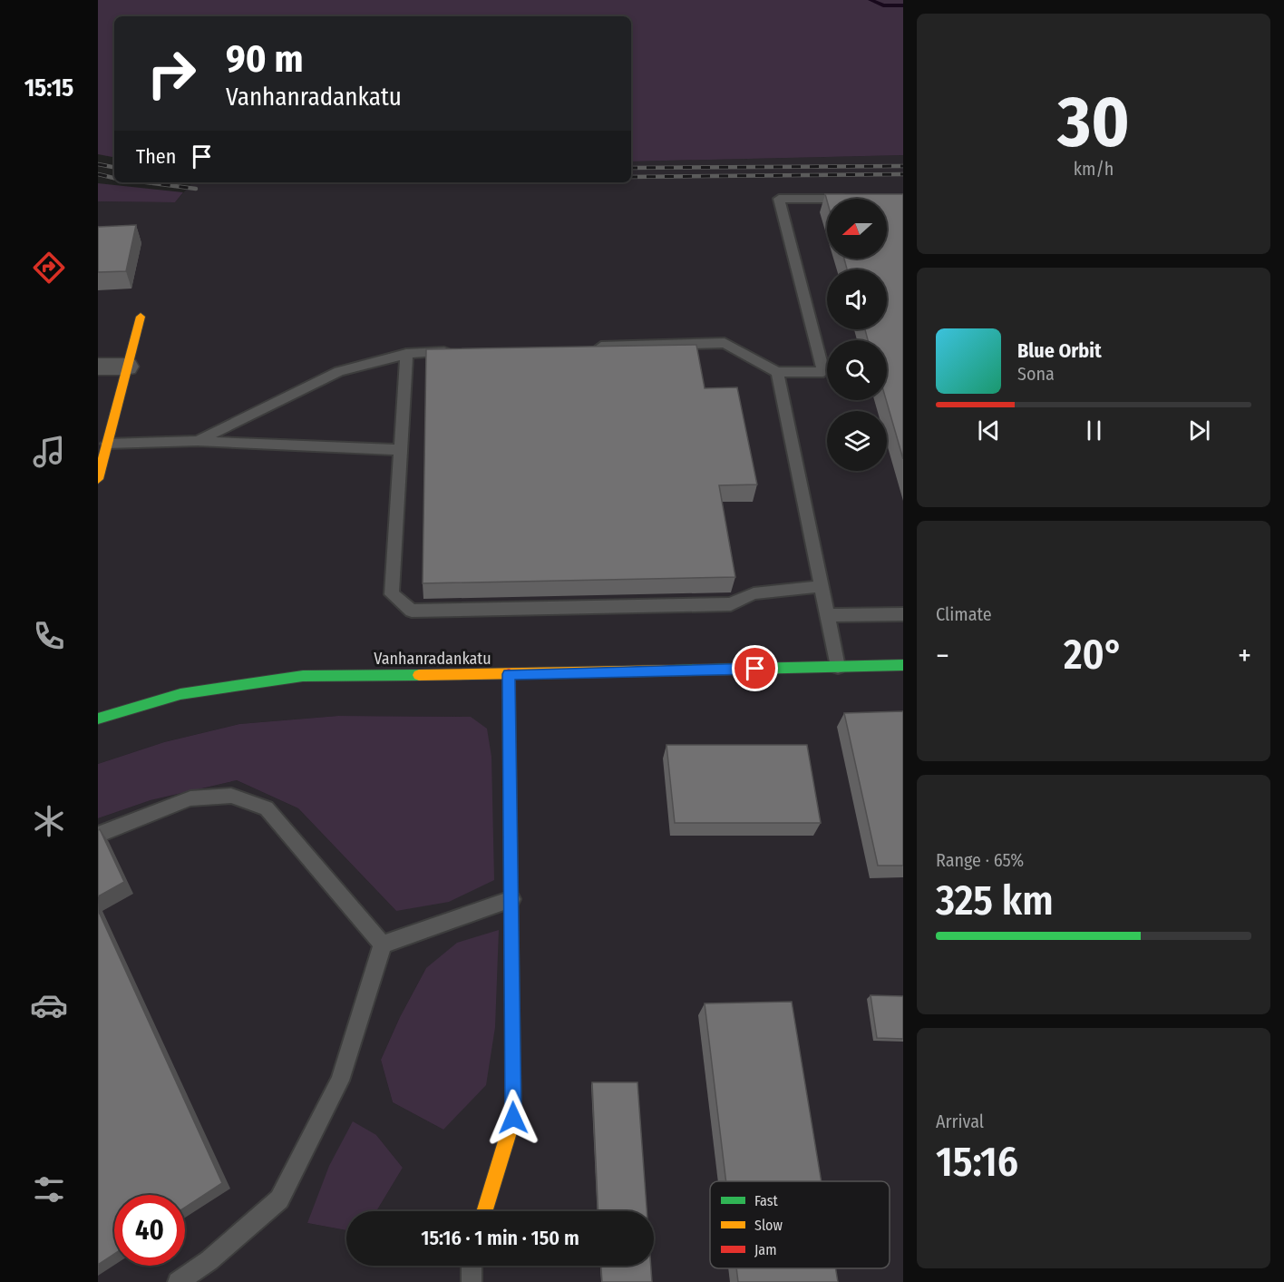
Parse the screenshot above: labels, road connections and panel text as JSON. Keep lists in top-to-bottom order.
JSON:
{
  "streets": {
    "street": ["Vanhanradankatu"]
  },
  "legend": ["Fast", "Slow", "Jam"],
  "north": "left",
  "page": {
    "tabs": "15:15",
    "tile": [
      ["30", "km/h"],
      "Climate",
      ["Range · 65%", "325 km"],
      ["Arrival", "15:16"]
    ],
    "turn": ["90 m", "Vanhanradankatu"],
    "then": "Then",
    "song": ["Blue Orbit", "Sona"],
    "heat": ["−", "20°", "+"],
    "limit": "40",
    "trip": "15:16 · 1 min · 150 m"
  }
}
